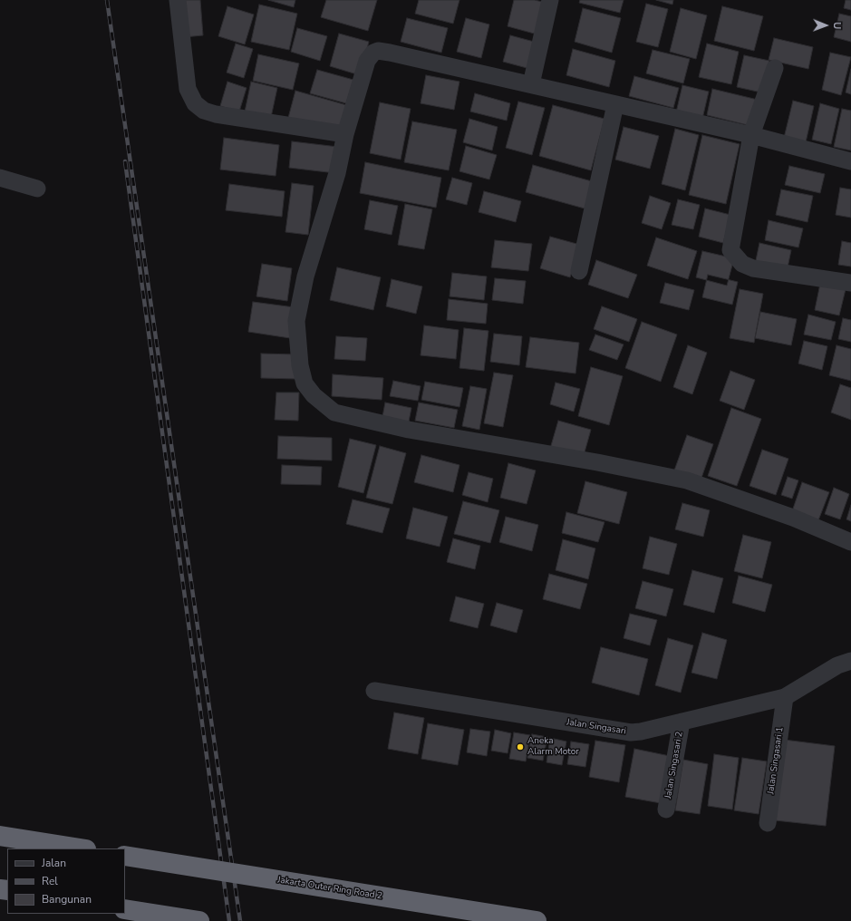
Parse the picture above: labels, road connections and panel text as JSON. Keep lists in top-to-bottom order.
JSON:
{
  "streets": {
    "highway": ["Jakarta Outer Ring Road 2"],
    "street": ["Jalan Singasari", "Jalan Singasari 1", "Jalan Singasari 2"]
  },
  "crossings": [
    ["Jalan Singasari", "Jalan Singasari 1"],
    ["Jalan Singasari", "Jalan Singasari 2"]
  ],
  "places": ["Aneka Alarm Motor"],
  "legend": ["Jalan", "Rel", "Bangunan"],
  "north": "right"
}
